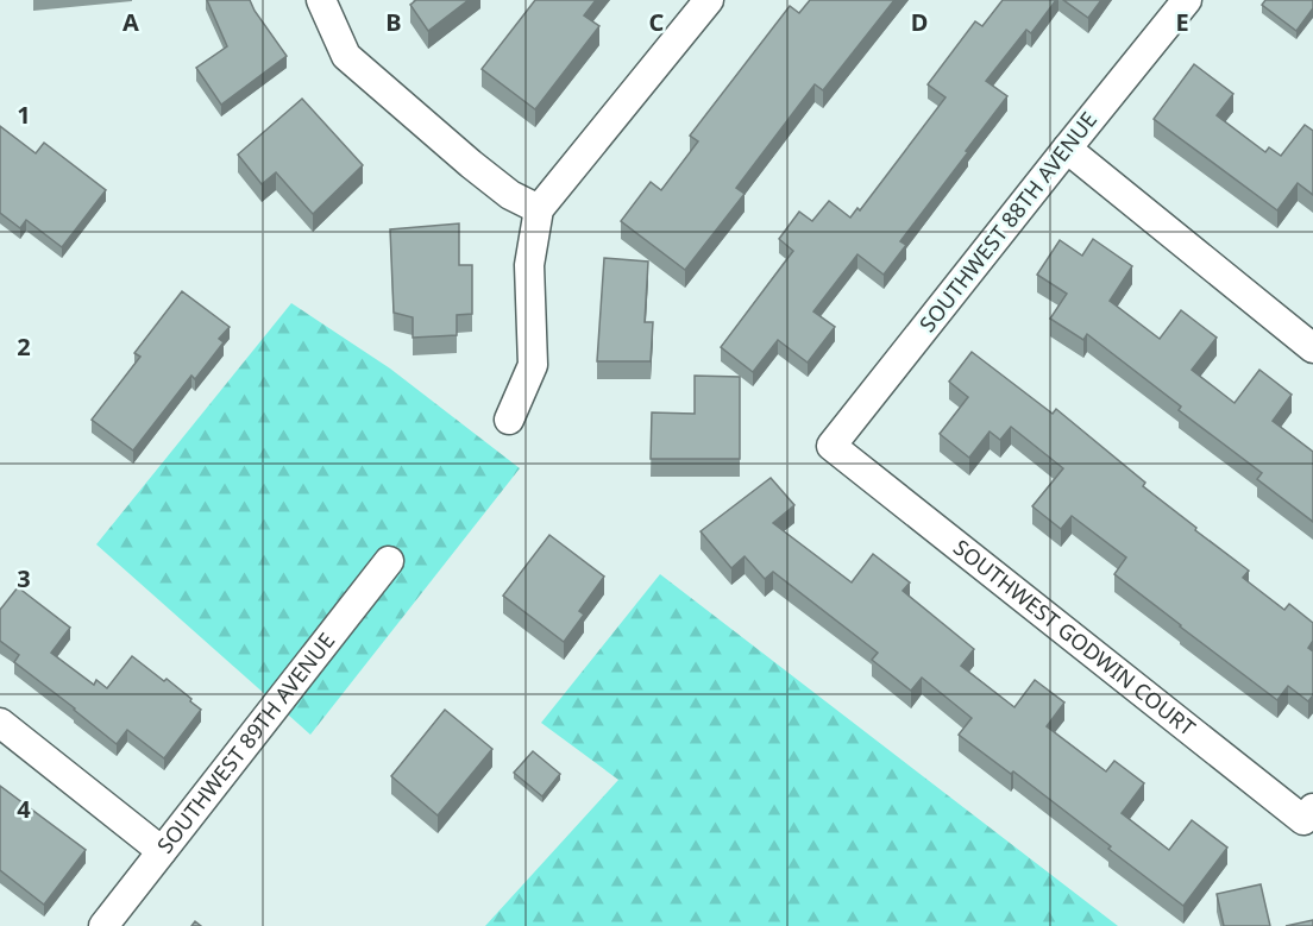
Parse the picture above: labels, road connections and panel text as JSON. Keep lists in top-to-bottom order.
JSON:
{
  "streets": {
    "street": ["SOUTHWEST 88TH AVENUE", "SOUTHWEST GODWIN COURT", "SOUTHWEST 89TH AVENUE"]
  },
  "crossings": [
    ["SOUTHWEST 88TH AVENUE", "SOUTHWEST GODWIN COURT"]
  ],
  "grid": {
    "columns": [
      "A",
      "B",
      "C",
      "D",
      "E"
    ],
    "rows": [
      "1",
      "2",
      "3",
      "4"
    ]
  }
}
